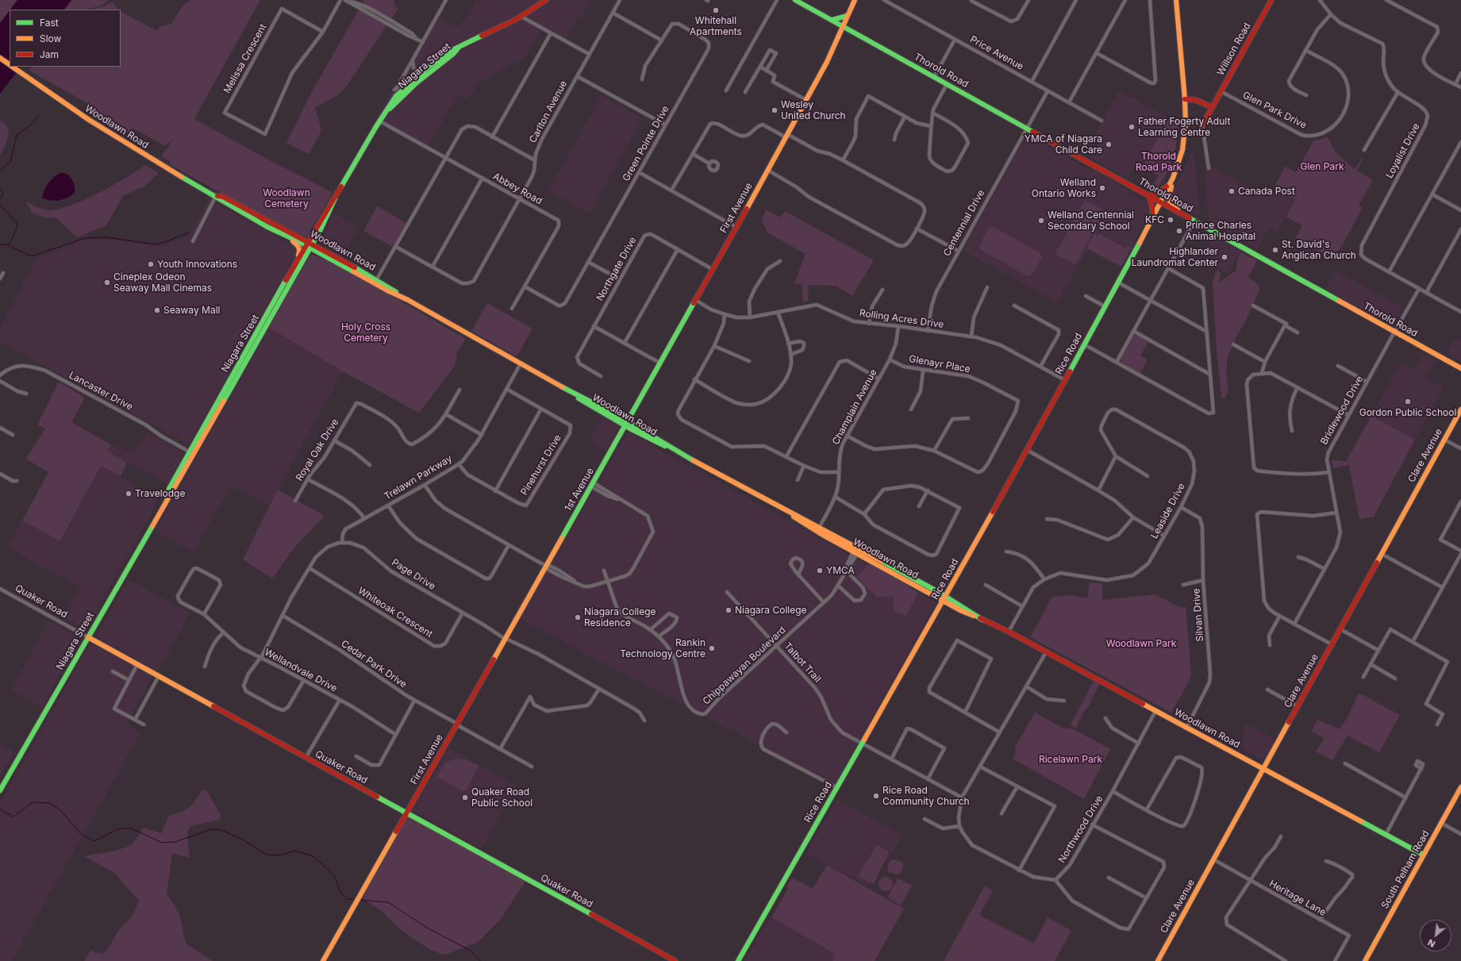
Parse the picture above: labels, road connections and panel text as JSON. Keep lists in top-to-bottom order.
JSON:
{
  "streets": {
    "main road": [
      "Willson Road",
      "Niagara Street",
      "Thorold Road",
      "Woodlawn Road",
      "First Avenue",
      "Rice Road",
      "Clare Avenue",
      "1st Avenue",
      "Quaker Road",
      "South Pelham Road"
    ],
    "street": [
      "Price Avenue",
      "Melissa Crescent",
      "Glen Park Drive",
      "Carlton Avenue",
      "Green Pointe Drive",
      "Loyalist Drive",
      "Abbey Road",
      "Centennial Drive",
      "Northgate Drive",
      "Rolling Acres Drive",
      "Glenayr Place",
      "Lancaster Drive",
      "Champlain Avenue",
      "Bridlewood Drive",
      "Royal Oak Drive",
      "Pinehurst Drive",
      "Trelawn Parkway",
      "Leaside Drive",
      "Page Drive",
      "Whiteoak Crescent",
      "Silvan Drive",
      "Talbot Trail",
      "Cedar Park Drive",
      "Chippawayan Boulevard",
      "Wellandvale Drive",
      "Northwood Drive",
      "Heritage Lane"
    ]
  },
  "crossings": [
    ["Willson Road", "Glen Park Drive"],
    ["Price Avenue", "Centennial Drive"],
    ["Niagara Street", "Woodlawn Road"],
    ["Niagara Street", "Abbey Road"],
    ["Niagara Street", "Lancaster Drive"],
    ["Niagara Street", "Quaker Road"],
    ["Thorold Road", "First Avenue"],
    ["Thorold Road", "Centennial Drive"],
    ["Thorold Road", "Rice Road"],
    ["Thorold Road", "Bridlewood Drive"],
    ["Carlton Avenue", "Abbey Road"],
    ["Woodlawn Road", "First Avenue"],
    ["Woodlawn Road", "Rice Road"],
    ["Woodlawn Road", "Champlain Avenue"],
    ["Woodlawn Road", "Clare Avenue"],
    ["Woodlawn Road", "Trelawn Parkway"],
    ["Woodlawn Road", "1st Avenue"],
    ["Woodlawn Road", "Leaside Drive"],
    ["Woodlawn Road", "Silvan Drive"],
    ["Woodlawn Road", "Chippawayan Boulevard"],
    ["Woodlawn Road", "Northwood Drive"],
    ["Woodlawn Road", "South Pelham Road"],
    ["Green Pointe Drive", "Abbey Road"],
    ["First Avenue", "Northgate Drive"],
    ["First Avenue", "Rolling Acres Drive"],
    ["First Avenue", "1st Avenue"],
    ["First Avenue", "Page Drive"],
    ["First Avenue", "Quaker Road"],
    ["First Avenue", "Cedar Park Drive"],
    ["Centennial Drive", "Rolling Acres Drive"],
    ["Rolling Acres Drive", "Rice Road"],
    ["Rolling Acres Drive", "Champlain Avenue"],
    ["Rice Road", "Talbot Trail"],
    ["Glenayr Place", "Champlain Avenue"],
    ["Clare Avenue", "Heritage Lane"],
    ["Pinehurst Drive", "Trelawn Parkway"],
    ["Trelawn Parkway", "Page Drive"],
    ["Leaside Drive", "Silvan Drive"],
    ["Page Drive", "Whiteoak Crescent"],
    ["Talbot Trail", "Chippawayan Boulevard"]
  ],
  "parks": [
    "Thorold Road Park",
    "Glen Park",
    "Woodlawn Cemetery",
    "Holy Cross Cemetery",
    "Woodlawn Park",
    "Ricelawn Park"
  ],
  "places": [
    "Whitehall Apartments",
    "Wesley United Church",
    "Father Fogerty Adult Learning Centre",
    "YMCA of Niagara Child Care",
    "Welland Ontario Works",
    "Canada Post",
    "KFC",
    "Welland Centennial Secondary School",
    "Prince Charles Animal Hospital",
    "St. David's Anglican Church",
    "Highlander Laundromat Center",
    "Youth Innovations",
    "Cineplex Odeon Seaway Mall Cinemas",
    "Seaway Mall",
    "Gordon Public School",
    "Travelodge",
    "YMCA",
    "Niagara College",
    "Niagara College Residence",
    "Rankin Technology Centre",
    "Rice Road Community Church",
    "Quaker Road Public School"
  ],
  "legend": ["Fast", "Slow", "Jam"],
  "north": "bottom left"
}
